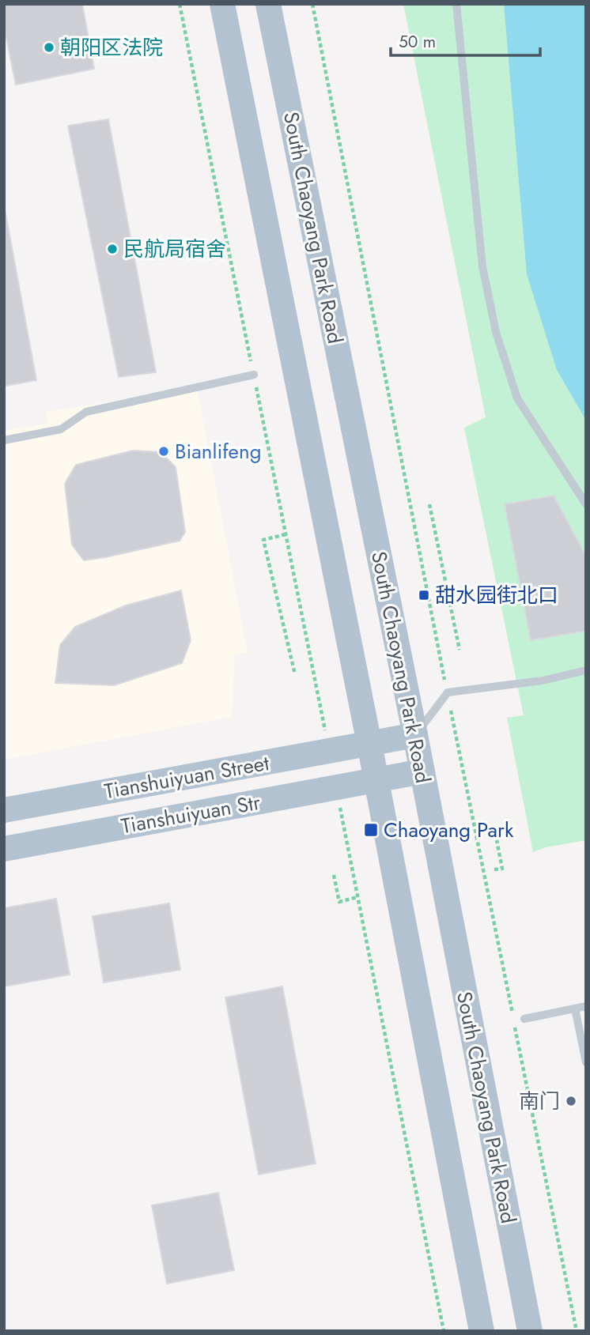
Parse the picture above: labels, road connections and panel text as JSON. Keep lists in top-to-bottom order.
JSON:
{
  "streets": {
    "main road": ["South Chaoyang Park Road", "Tianshuiyuan Street", "Tianshuiyuan Str"]
  },
  "crossings": [
    ["South Chaoyang Park Road", "Tianshuiyuan Street"],
    ["South Chaoyang Park Road", "Tianshuiyuan Str"]
  ],
  "places": {
    "other": [
      "朝阳区法院",
      "民航局宿舍",
      "Bianlifeng",
      "南门"
    ],
    "transit": ["甜水园街北口", "Chaoyang Park"]
  },
  "scale_bar": "50 m"
}
